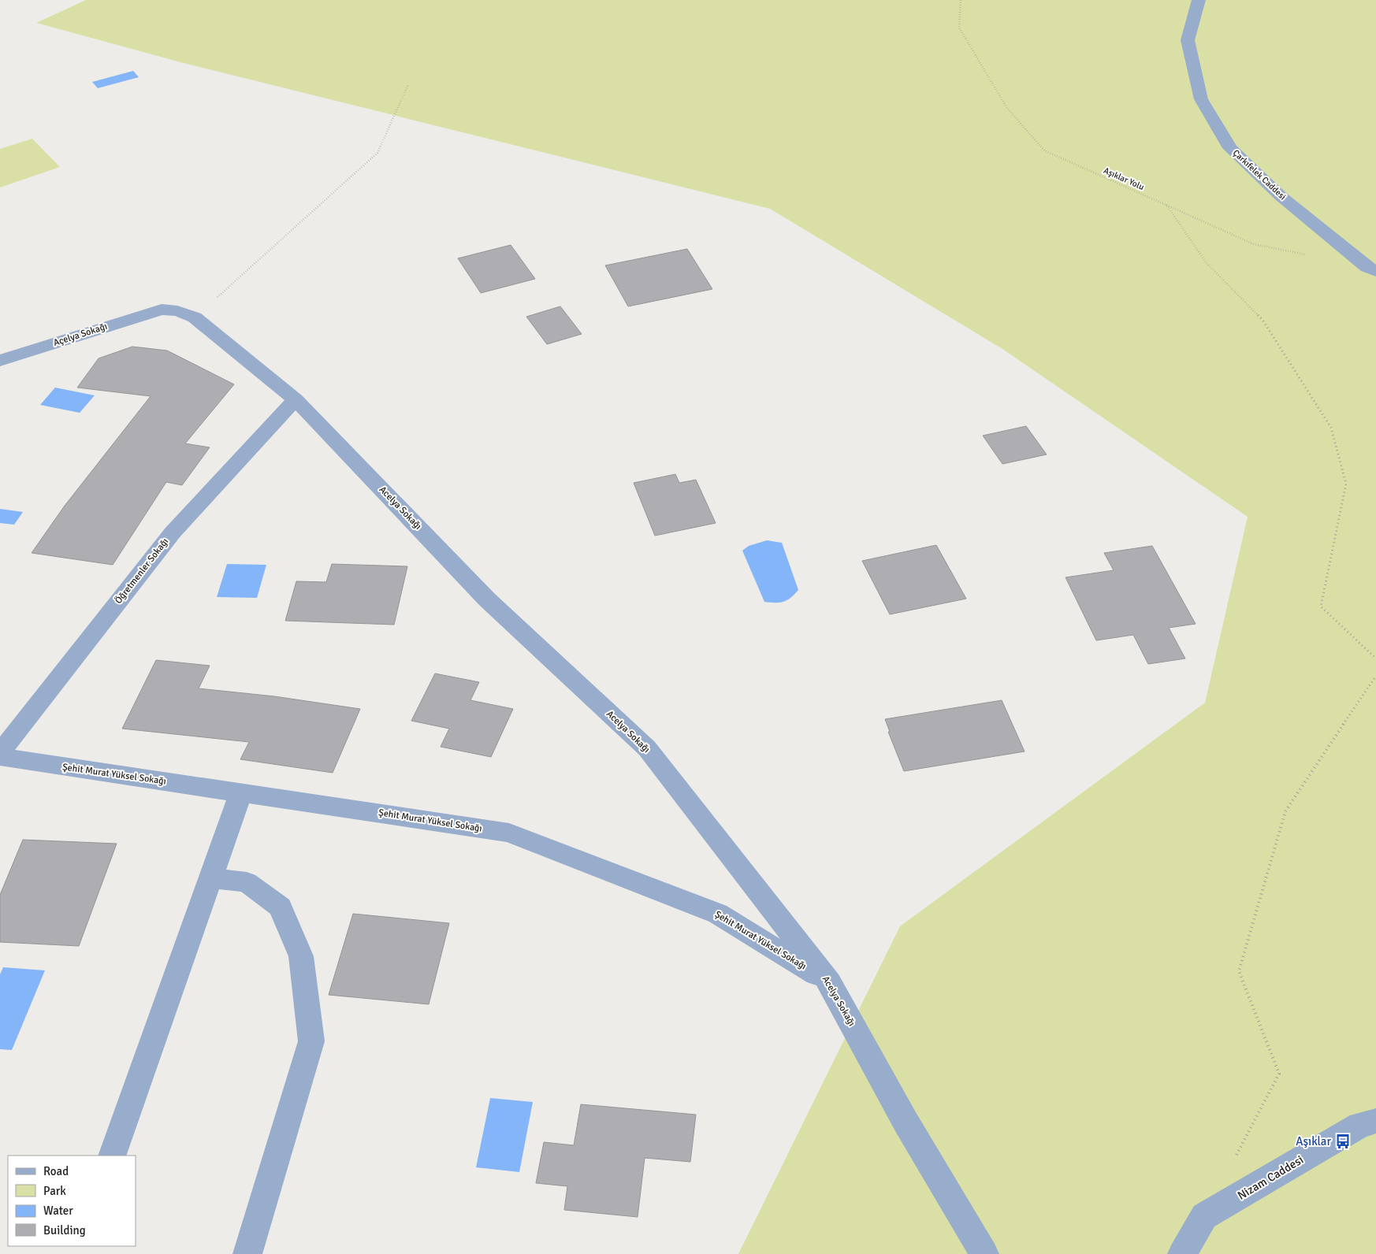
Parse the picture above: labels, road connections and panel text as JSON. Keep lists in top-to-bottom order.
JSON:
{
  "streets": {
    "street": [
      "Çarkıfelek Caddesi",
      "Açelya Sokağı",
      "Acelya Sokağı",
      "Öğretmenler Sokağı",
      "Şehit Murat Yüksel Sokağı",
      "Nizam Caddesi"
    ],
    "path": ["Aşıklar Yolu"]
  },
  "crossings": [
    ["Açelya Sokağı", "Acelya Sokağı"],
    ["Acelya Sokağı", "Öğretmenler Sokağı"],
    ["Acelya Sokağı", "Şehit Murat Yüksel Sokağı"]
  ],
  "places": {
    "bus stop": ["Aşıklar"]
  },
  "legend": [
    "Road",
    "Park",
    "Water",
    "Building"
  ]
}
